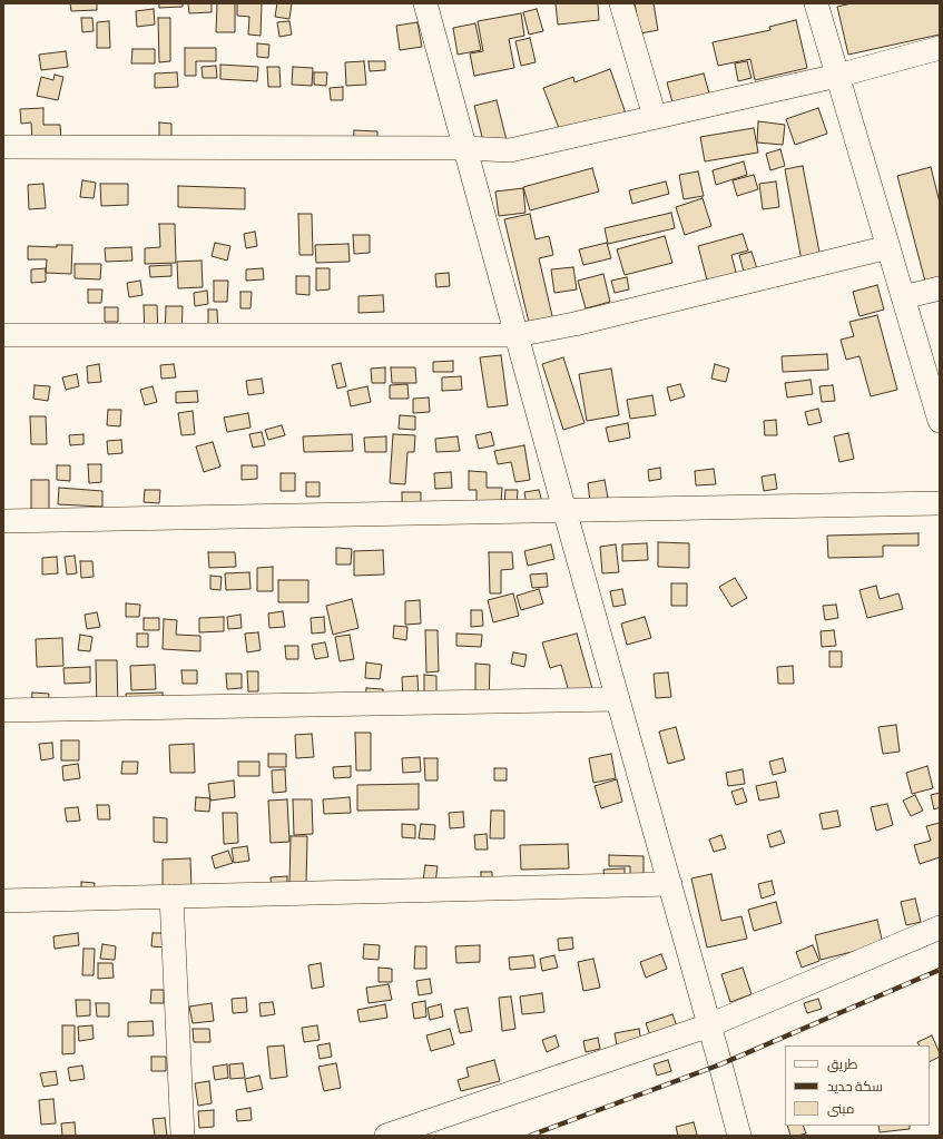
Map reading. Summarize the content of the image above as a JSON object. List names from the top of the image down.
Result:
{
  "legend": ["طريق", "سكة حديد", "مبنى"]
}
